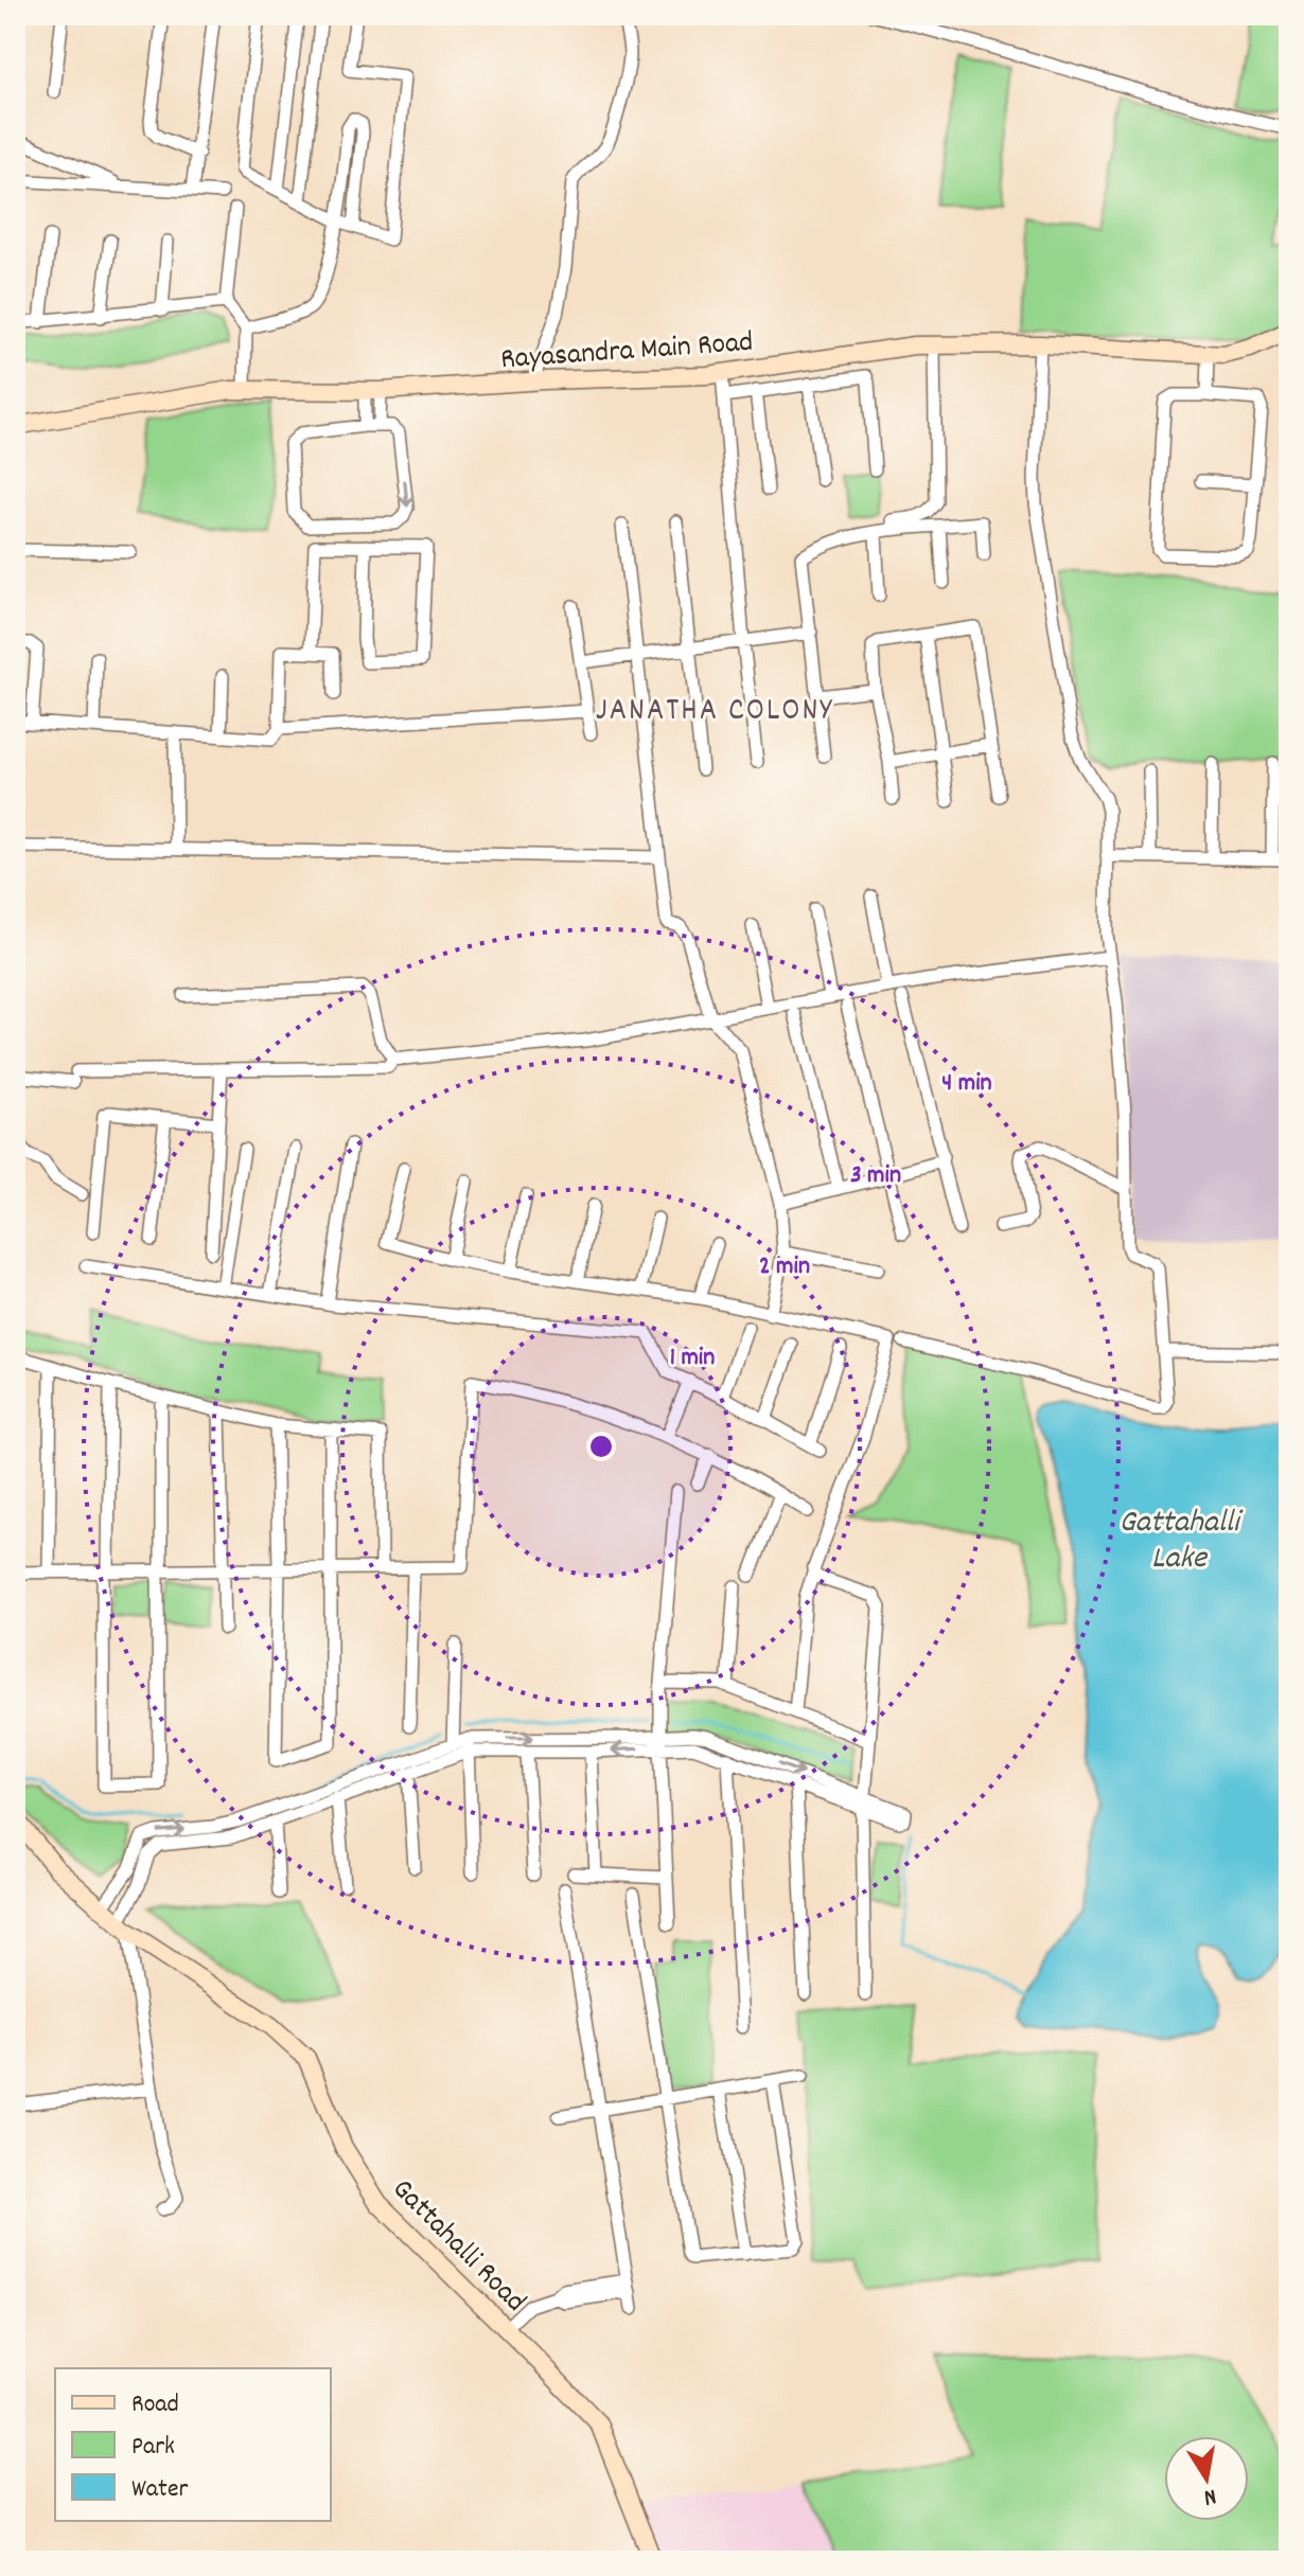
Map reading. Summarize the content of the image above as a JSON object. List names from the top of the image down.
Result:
{
  "streets": {
    "street": ["Rayasandra Main Road", "Gattahalli Road"]
  },
  "districts": ["JANATHA COLONY"],
  "water": ["Gattahalli Lake"],
  "legend": ["Road", "Park", "Water"],
  "north": "bottom",
  "rings": [
    "4 min",
    "3 min",
    "2 min",
    "1 min"
  ]
}
